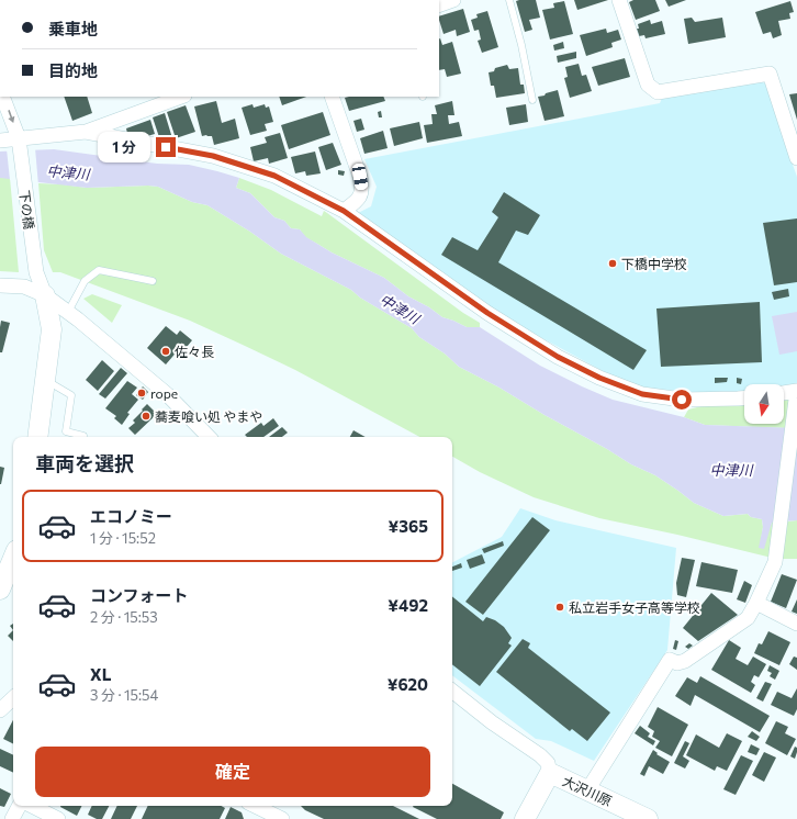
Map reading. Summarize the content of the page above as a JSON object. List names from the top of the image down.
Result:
{
  "streets": {
    "street": ["下の橋", "大沢川原"]
  },
  "water": ["中津川"],
  "places": [
    "下橋中学校",
    "佐々長",
    "rope",
    "蕎麦喰い処 やまや",
    "私立岩手女子高等学校"
  ],
  "north": "bottom",
  "page": {
    "banner": ["乗車地", "目的地"],
    "bubble": "1 分",
    "heading": "車両を選択",
    "list": [
      {
        "name": "エコノミー",
        "note": "1 分 · 15:52",
        "value": "¥365"
      },
      {
        "name": "コンフォート",
        "note": "2 分 · 15:53",
        "value": "¥492"
      },
      {
        "name": "XL",
        "note": "3 分 · 15:54",
        "value": "¥620"
      }
    ],
    "buttons": "確定"
  }
}
